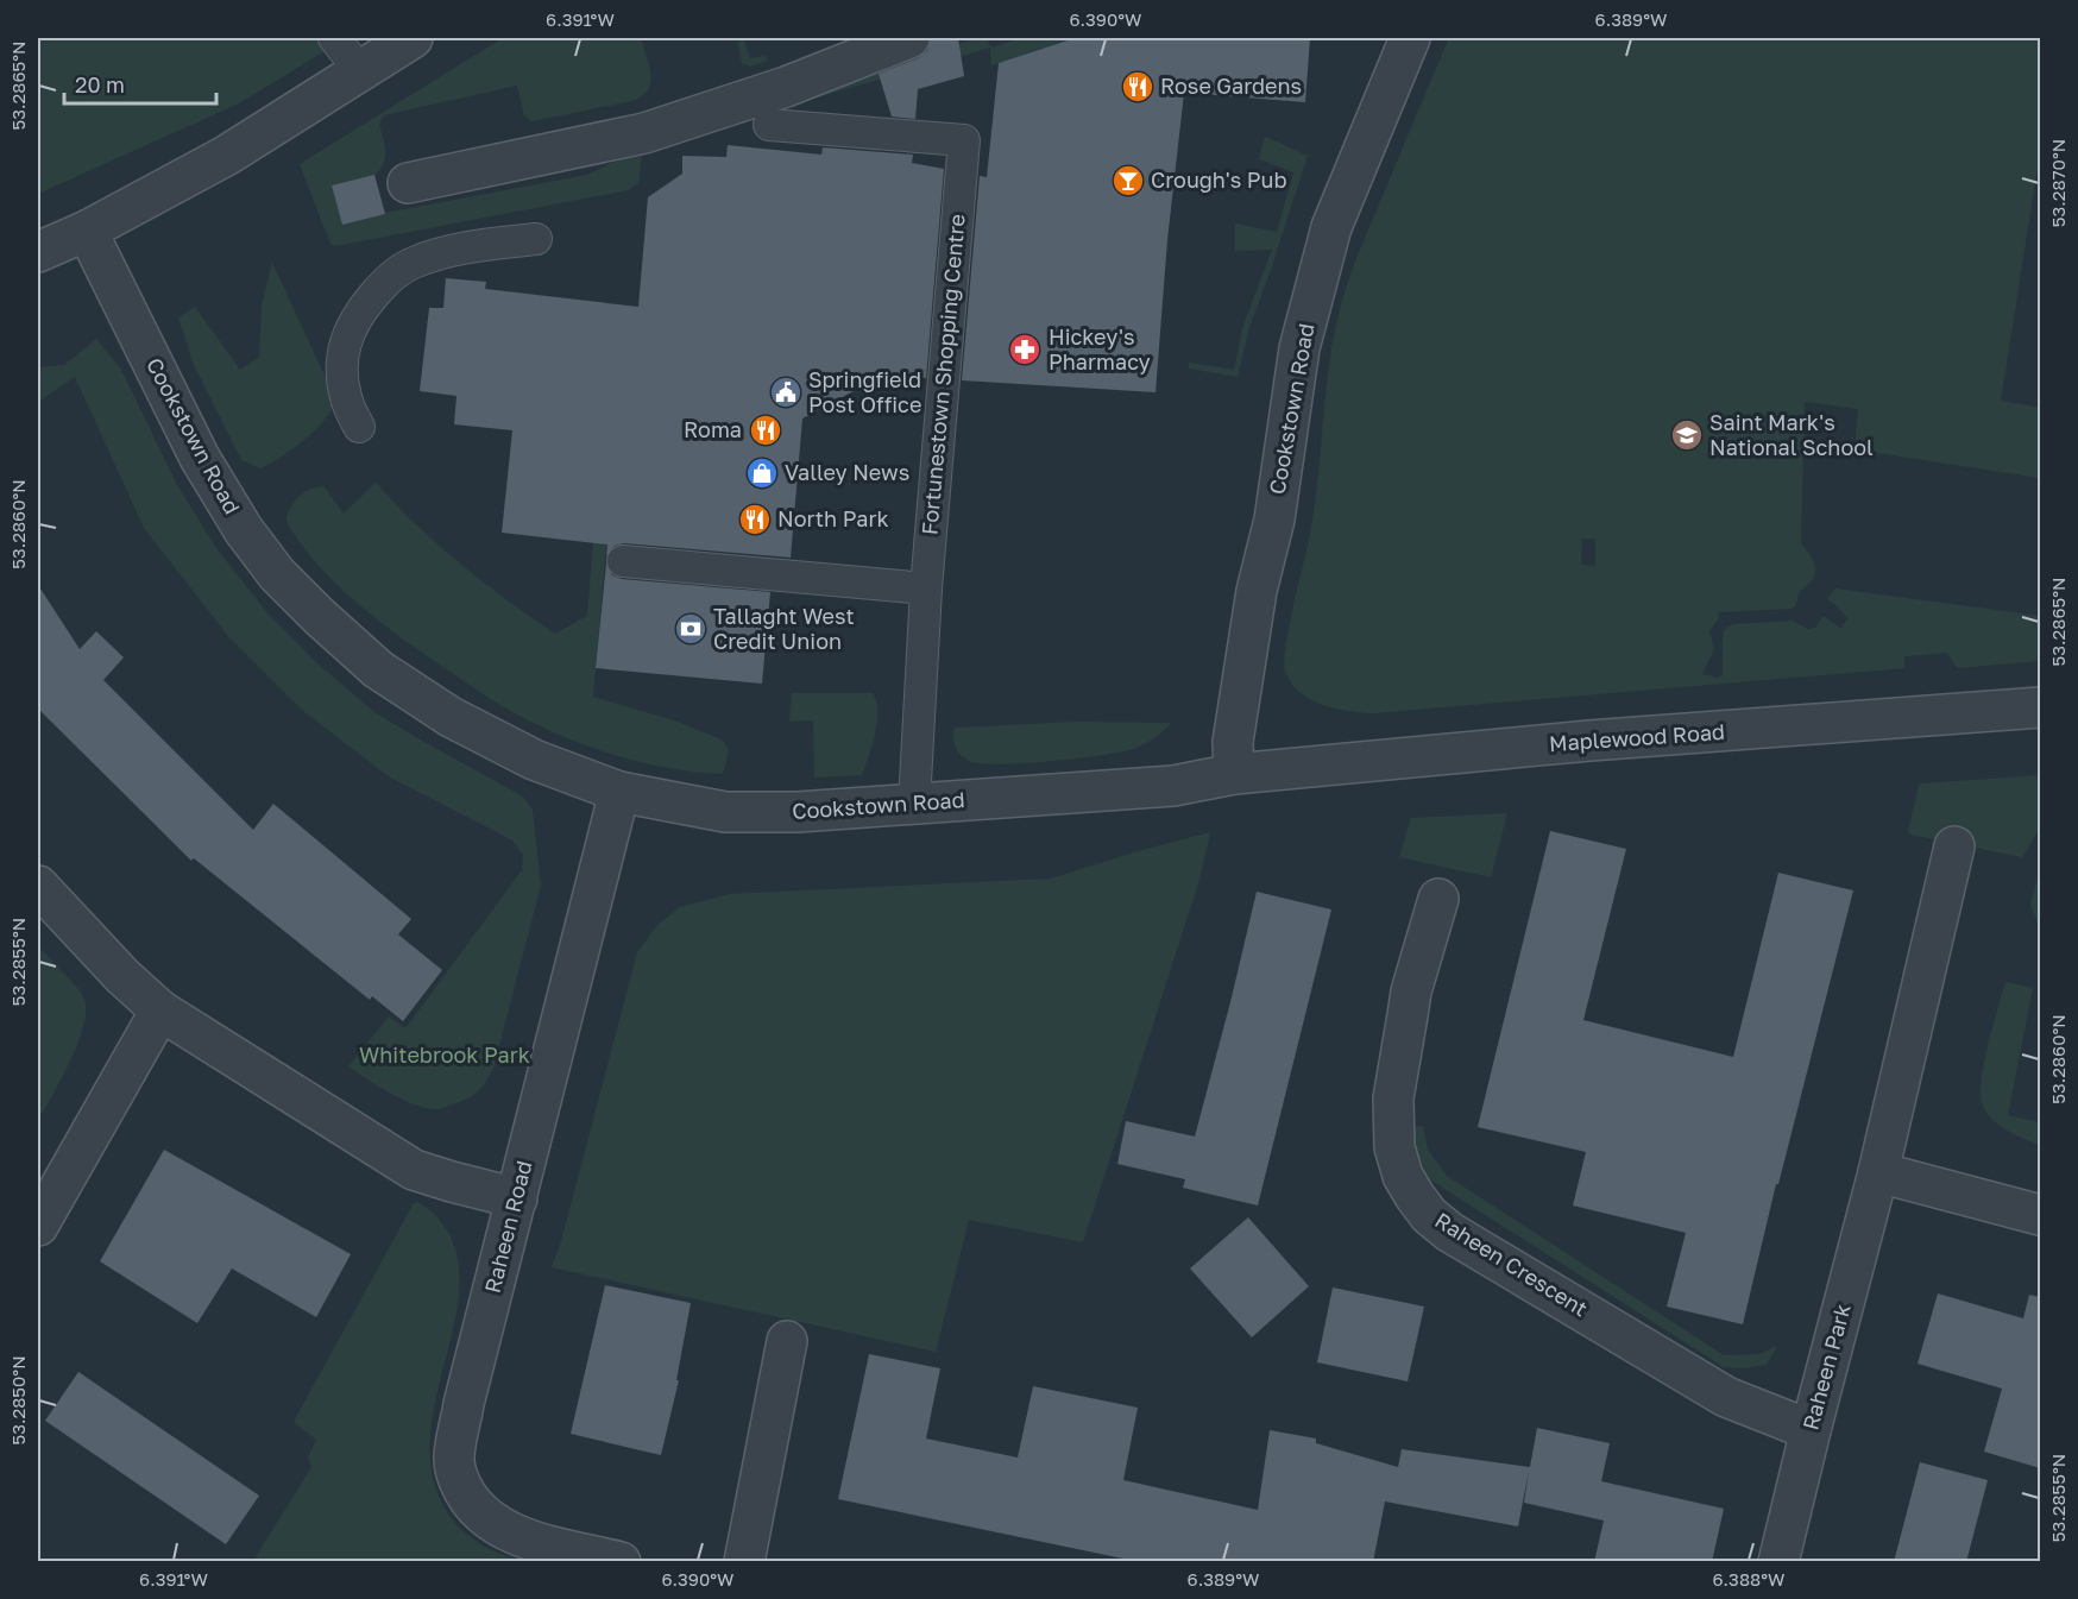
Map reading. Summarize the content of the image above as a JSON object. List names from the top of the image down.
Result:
{
  "streets": {
    "street": [
      "Cookstown Road",
      "Maplewood Road",
      "Raheen Road",
      "Raheen Crescent",
      "Raheen Park"
    ],
    "lane": ["Fortunestown Shopping Centre"]
  },
  "crossings": [
    ["Fortunestown Shopping Centre", "Cookstown Road"],
    ["Cookstown Road", "Maplewood Road"],
    ["Cookstown Road", "Raheen Road"],
    ["Raheen Crescent", "Raheen Park"]
  ],
  "parks": ["Whitebrook Park"],
  "places": {
    "restaurant": ["Rose Gardens", "Roma", "North Park"],
    "bar": ["Crough's Pub"],
    "pharmacy": ["Hickey's Pharmacy"],
    "public building": ["Springfield Post Office"],
    "school or university": ["Saint Mark's National School"],
    "shop": ["Valley News"],
    "bank": ["Tallaght West Credit Union"]
  },
  "scale_bar": "20 m",
  "coordinates": [
    "6.391°W",
    "6.390°W",
    "6.389°W",
    "53.2865°N",
    "53.2870°N",
    "53.2860°N",
    "53.2855°N",
    "53.2850°N",
    "6.388°W"
  ]
}
